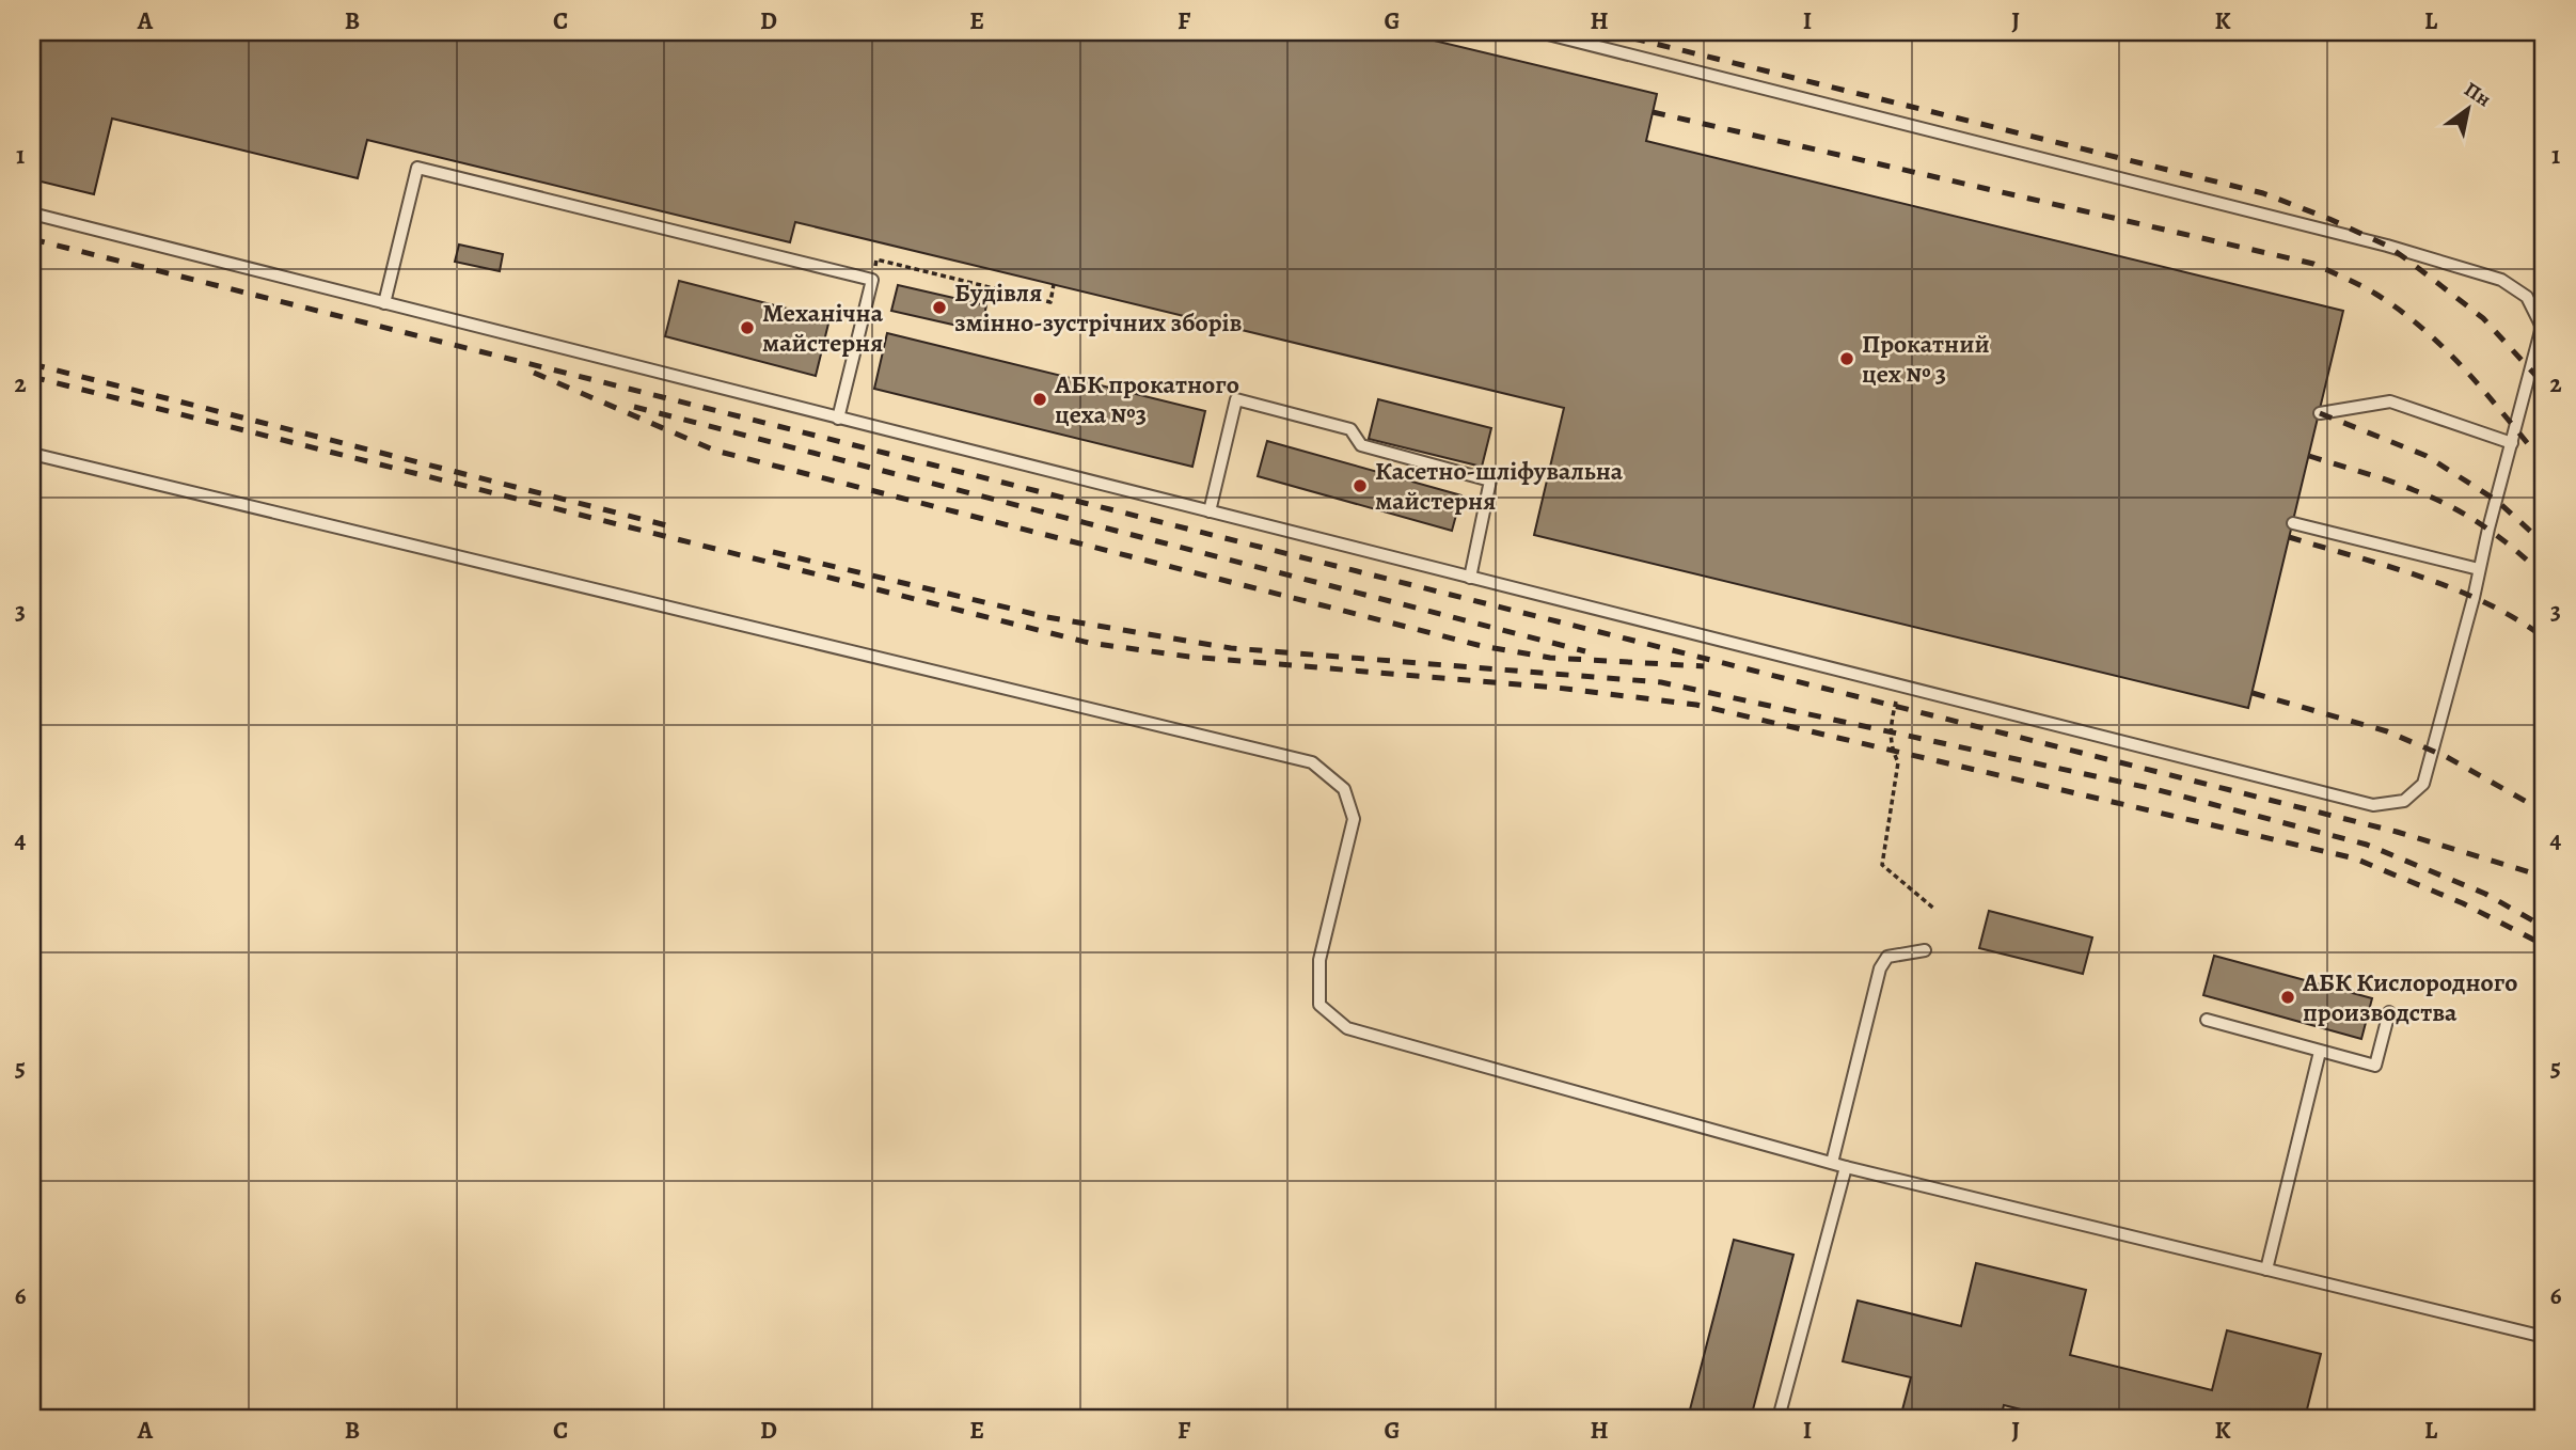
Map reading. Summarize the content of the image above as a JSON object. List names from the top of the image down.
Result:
{
  "places": [
    "Будівля змінно-зустрічних зборів",
    "Механічна майстерня",
    "Прокатний цех № 3",
    "АБК прокатного цеха №3",
    "Касетно-шліфувальна майстерня",
    "АБК Кислородного производства"
  ],
  "north": "top right",
  "grid": {
    "columns": [
      "A",
      "B",
      "C",
      "D",
      "E",
      "F",
      "G",
      "H",
      "I",
      "J",
      "K",
      "L"
    ],
    "rows": [
      "1",
      "2",
      "3",
      "4",
      "5",
      "6"
    ]
  }
}
